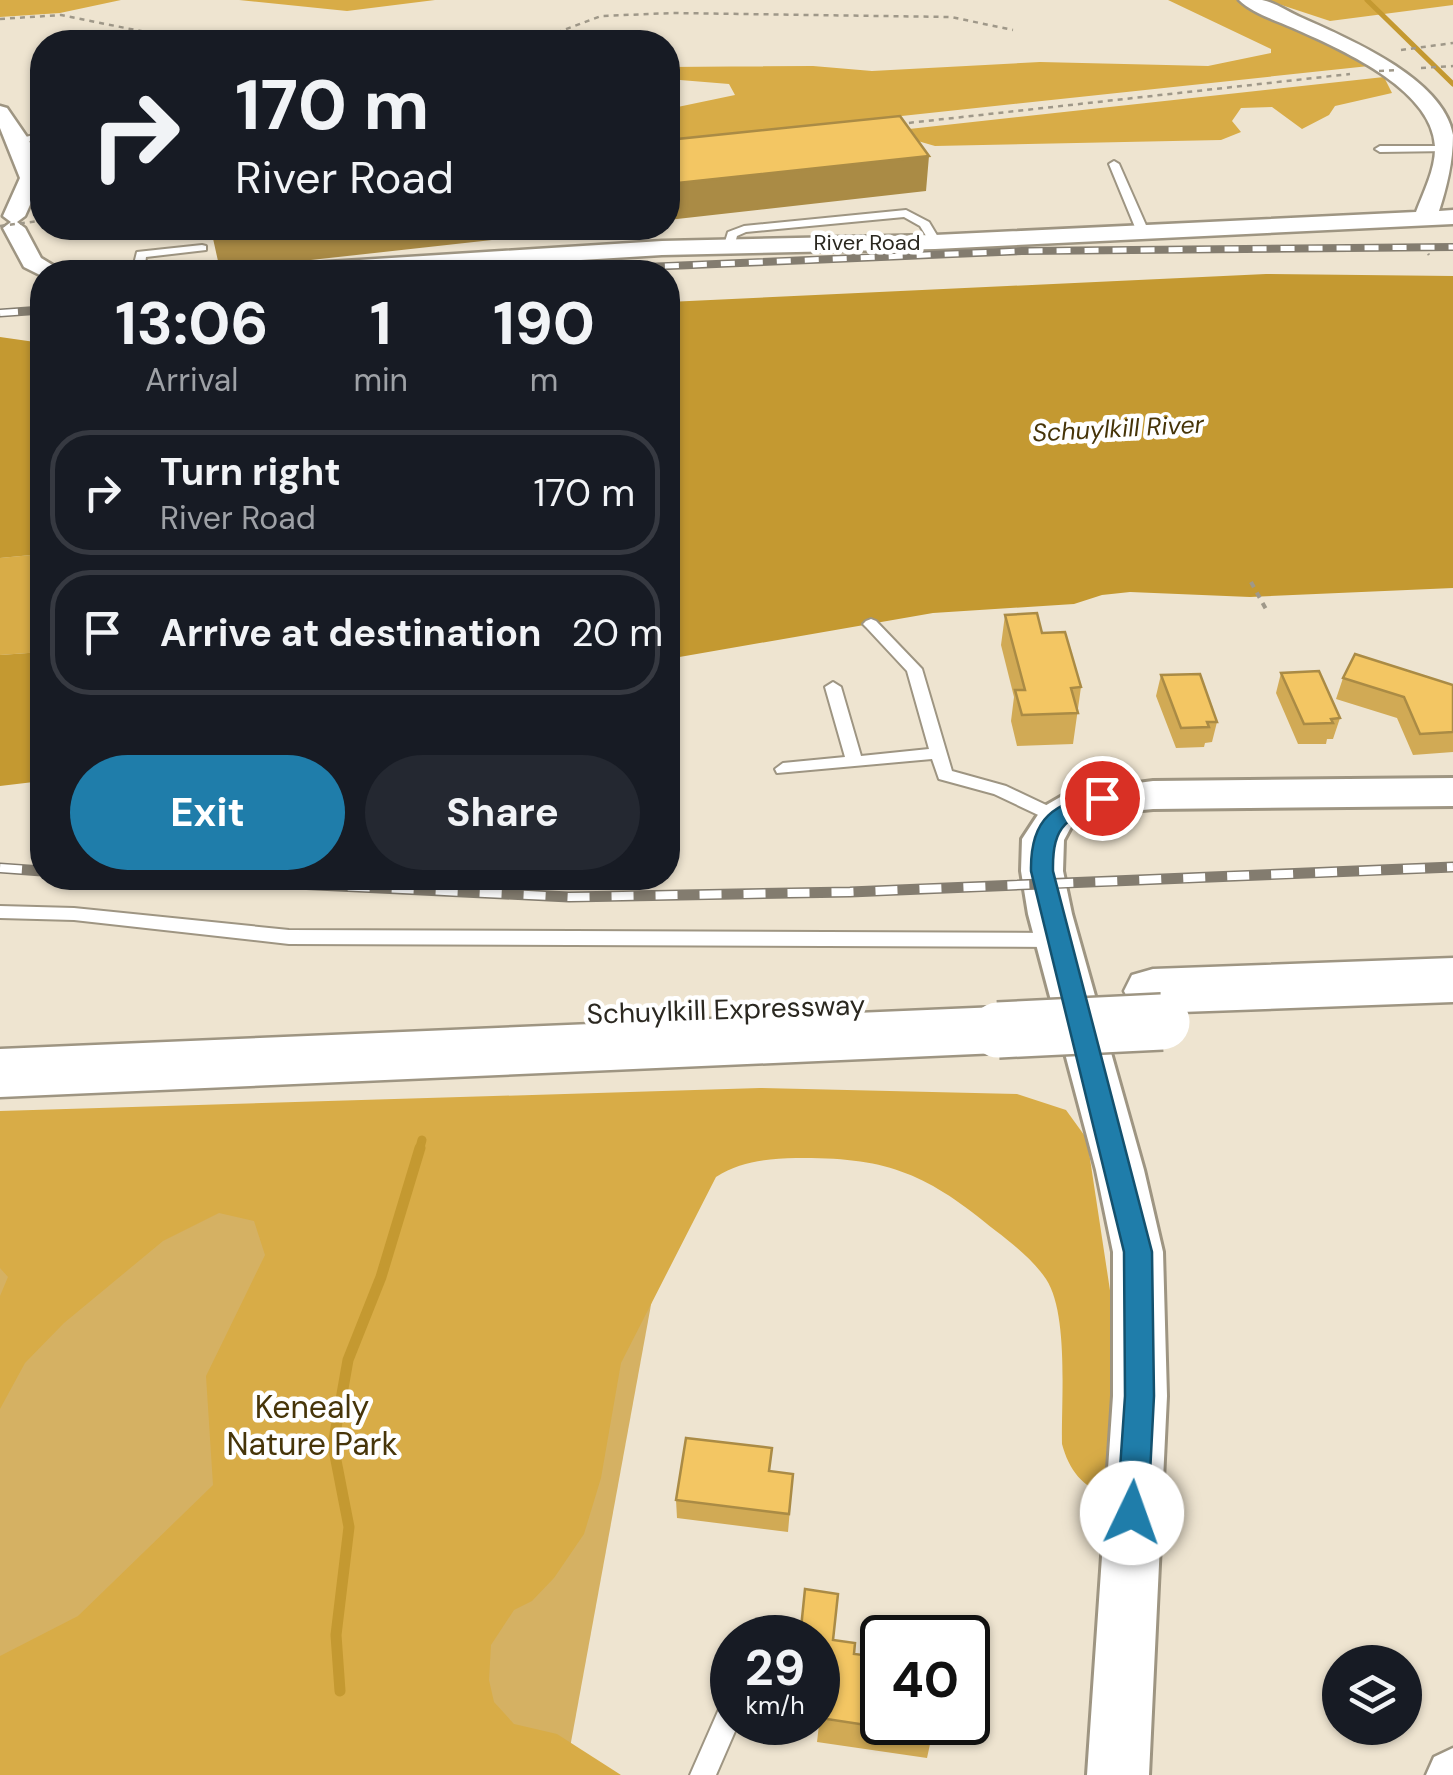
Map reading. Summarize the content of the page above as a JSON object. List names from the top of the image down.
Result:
{
  "streets": {
    "highway": ["Schuylkill Expressway"],
    "street": ["River Road"]
  },
  "water": ["Schuylkill River"],
  "parks": ["Kenealy Nature Park"],
  "page": {
    "turn": ["170 m", "River Road"],
    "eta": [
      "13:06",
      "Arrival",
      "1",
      "min",
      "190",
      "m"
    ],
    "list": [
      {
        "name": "Turn right",
        "note": "River Road",
        "value": "170 m"
      },
      {
        "name": "Arrive at destination",
        "value": "20 m"
      }
    ],
    "buttons": ["Exit", "Share"],
    "speed": "29 km/h",
    "limit": "40"
  }
}
